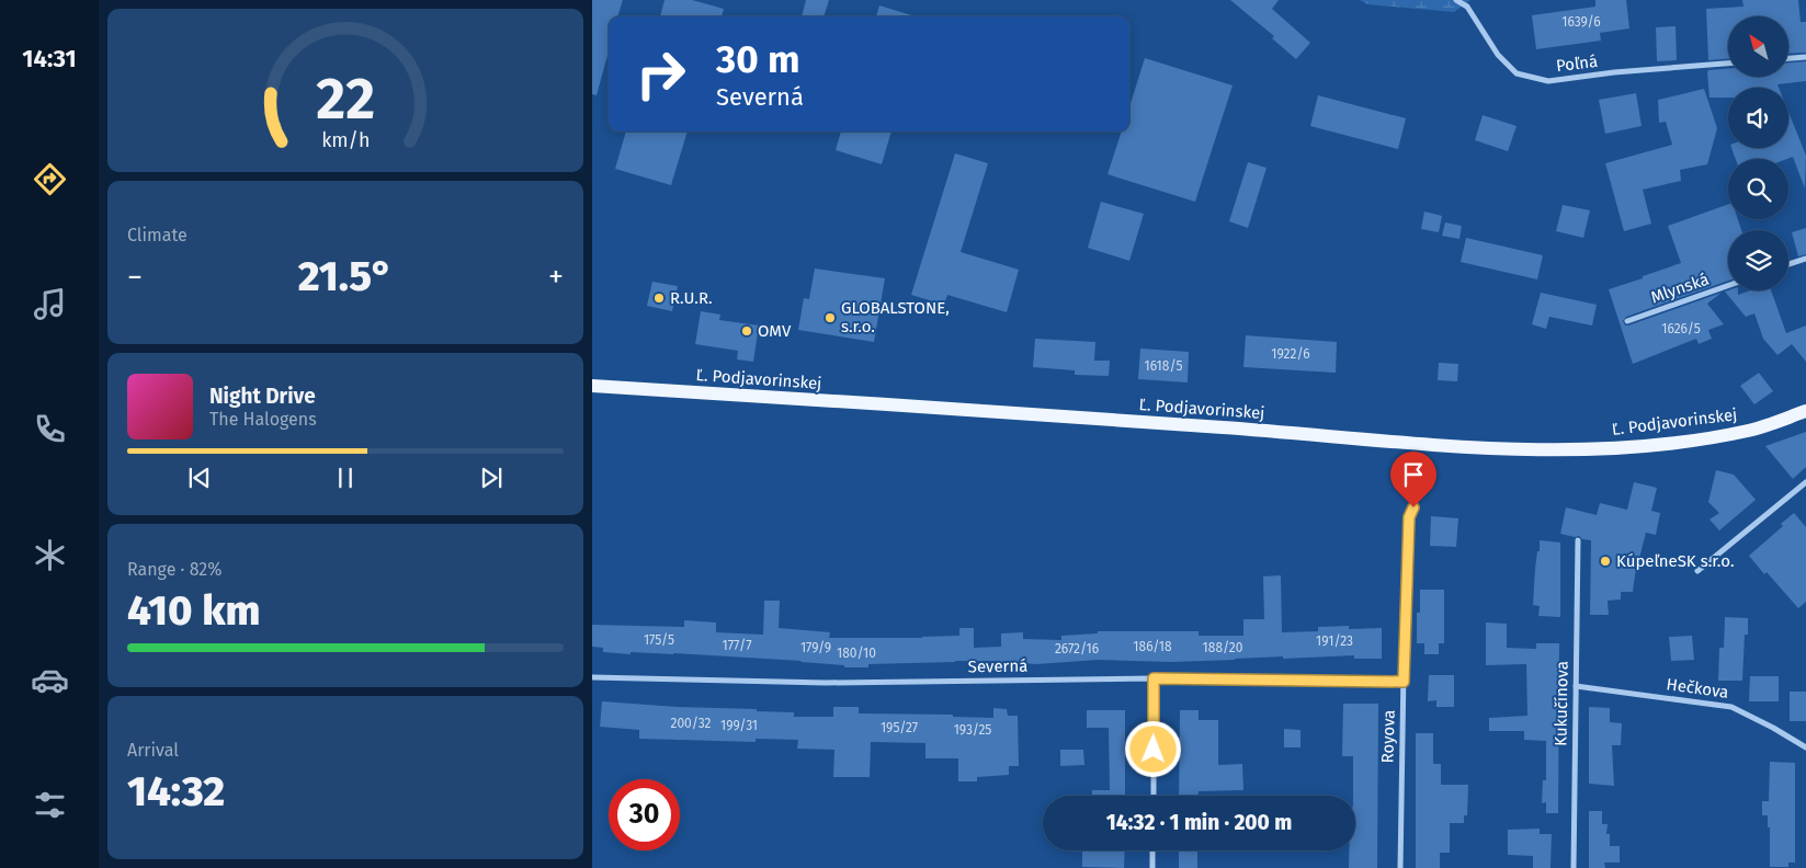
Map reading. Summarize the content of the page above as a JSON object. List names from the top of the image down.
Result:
{
  "streets": {
    "main road": ["Ľ. Podjavorinskej"],
    "street": [
      "Poľná",
      "Mlynská",
      "Severná",
      "Hečkova",
      "Kukučínova",
      "Royova"
    ]
  },
  "crossings": [
    ["Severná", "Royova"],
    ["Hečkova", "Kukučínova"]
  ],
  "places": [
    "R.U.R.",
    "GLOBALSTONE, s.r.o.",
    "OMV",
    "KúpeľneSK s.r.o."
  ],
  "house_numbers": [
    "1639/6",
    "1626/5",
    "1922/6",
    "1618/5",
    "175/5",
    "191/23",
    "177/7",
    "186/18",
    "179/9",
    "188/20",
    "2672/16",
    "180/10",
    "200/32",
    "199/31",
    "195/27",
    "193/25"
  ],
  "north": "top left",
  "page": {
    "tabs": "14:31",
    "turn": ["30 m", "Severná"],
    "tile": [
      "Climate",
      ["Range · 82%", "410 km"],
      ["Arrival", "14:32"]
    ],
    "heat": ["−", "21.5°", "+"],
    "song": ["Night Drive", "The Halogens"],
    "limit": "30",
    "trip": "14:32 · 1 min · 200 m",
    "gauge": ["22", "km/h"]
  }
}
